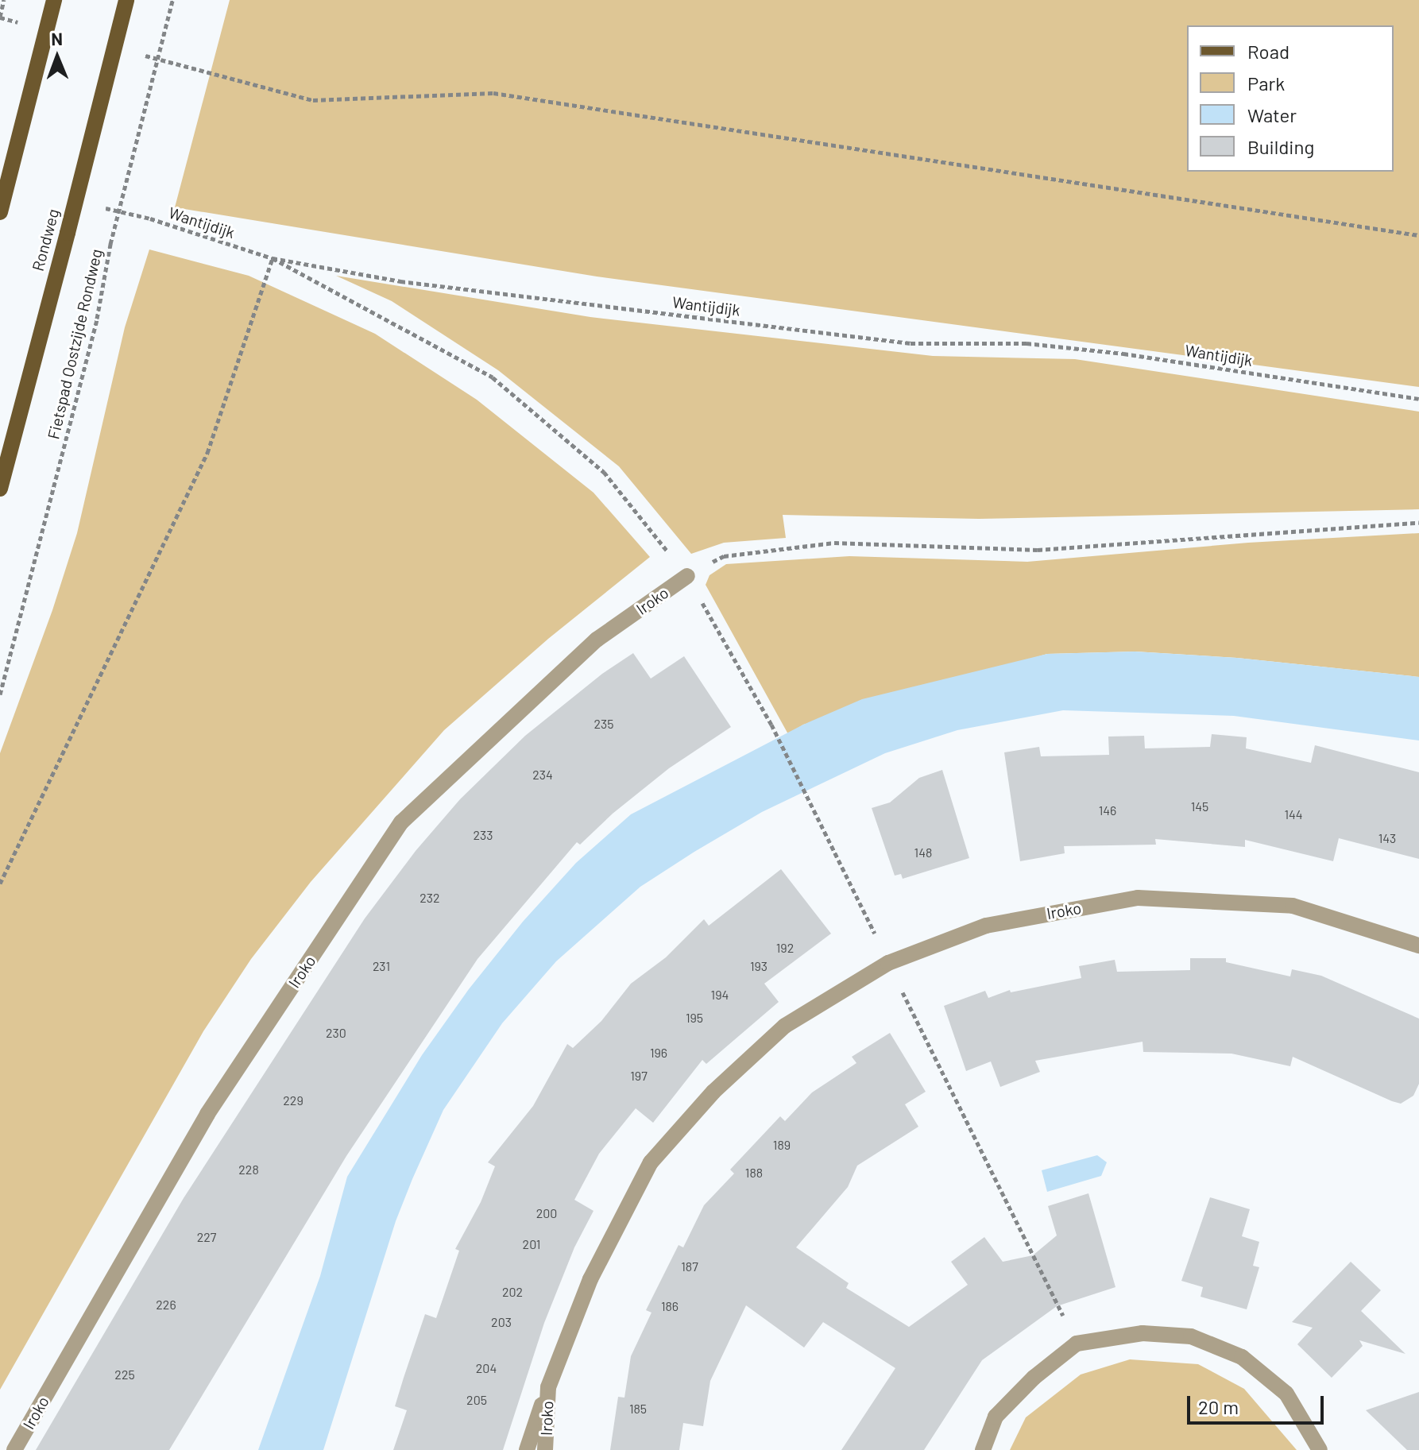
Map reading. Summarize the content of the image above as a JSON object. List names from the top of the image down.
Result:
{
  "streets": {
    "main road": ["Rondweg"],
    "street": ["Iroko"],
    "path": ["Wantijdijk", "Fietspad Oostzijde Rondweg"]
  },
  "house_numbers": [
    "235",
    "234",
    "145",
    "146",
    "144",
    "233",
    "143",
    "148",
    "232",
    "192",
    "231",
    "193",
    "194",
    "195",
    "230",
    "196",
    "197",
    "229",
    "189",
    "228",
    "188",
    "200",
    "227",
    "201",
    "187",
    "202",
    "226",
    "186",
    "203",
    "204",
    "225",
    "205",
    "185"
  ],
  "legend": [
    "Road",
    "Park",
    "Water",
    "Building"
  ],
  "scale_bar": "20 m",
  "north": "top"
}
